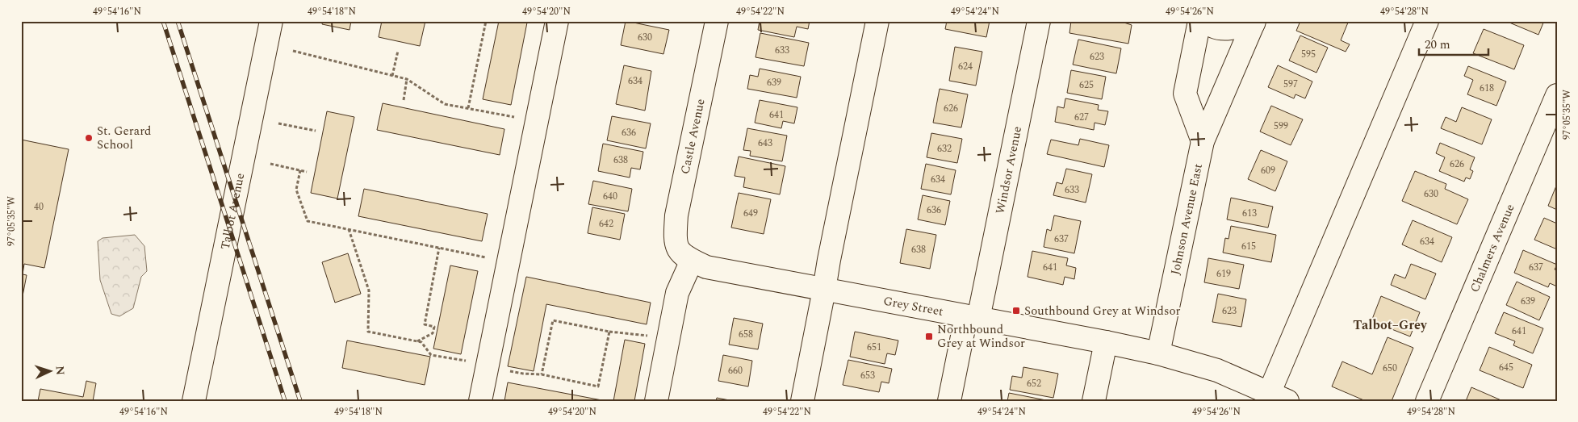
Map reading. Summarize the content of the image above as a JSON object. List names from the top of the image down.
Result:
{
  "streets": {
    "street": [
      "Castle Avenue",
      "Windsor Avenue",
      "Talbot Avenue",
      "Johnson Avenue East",
      "Chalmers Avenue",
      "Grey Street"
    ]
  },
  "crossings": [
    ["Castle Avenue", "Grey Street"],
    ["Windsor Avenue", "Grey Street"],
    ["Johnson Avenue East", "Grey Street"]
  ],
  "districts": ["Talbot–Grey"],
  "places": {
    "other": ["St. Gerard School"],
    "transit": ["Southbound Grey at Windsor", "Northbound Grey at Windsor"]
  },
  "house_numbers": [
    "630",
    "633",
    "595",
    "623",
    "624",
    "634",
    "639",
    "597",
    "625",
    "618",
    "626",
    "641",
    "627",
    "599",
    "636",
    "643",
    "632",
    "638",
    "626",
    "609",
    "634",
    "633",
    "630",
    "640",
    "40",
    "636",
    "649",
    "613",
    "642",
    "637",
    "634",
    "615",
    "638",
    "641",
    "637",
    "619",
    "639",
    "623",
    "641",
    "658",
    "651",
    "645",
    "650",
    "660",
    "653",
    "652"
  ],
  "scale_bar": "20 m",
  "north": "right",
  "coordinates": [
    "49°54'16\"N",
    "49°54'18\"N",
    "49°54'20\"N",
    "49°54'22\"N",
    "49°54'24\"N",
    "49°54'26\"N",
    "49°54'28\"N",
    "97°05'35\"W"
  ]
}
